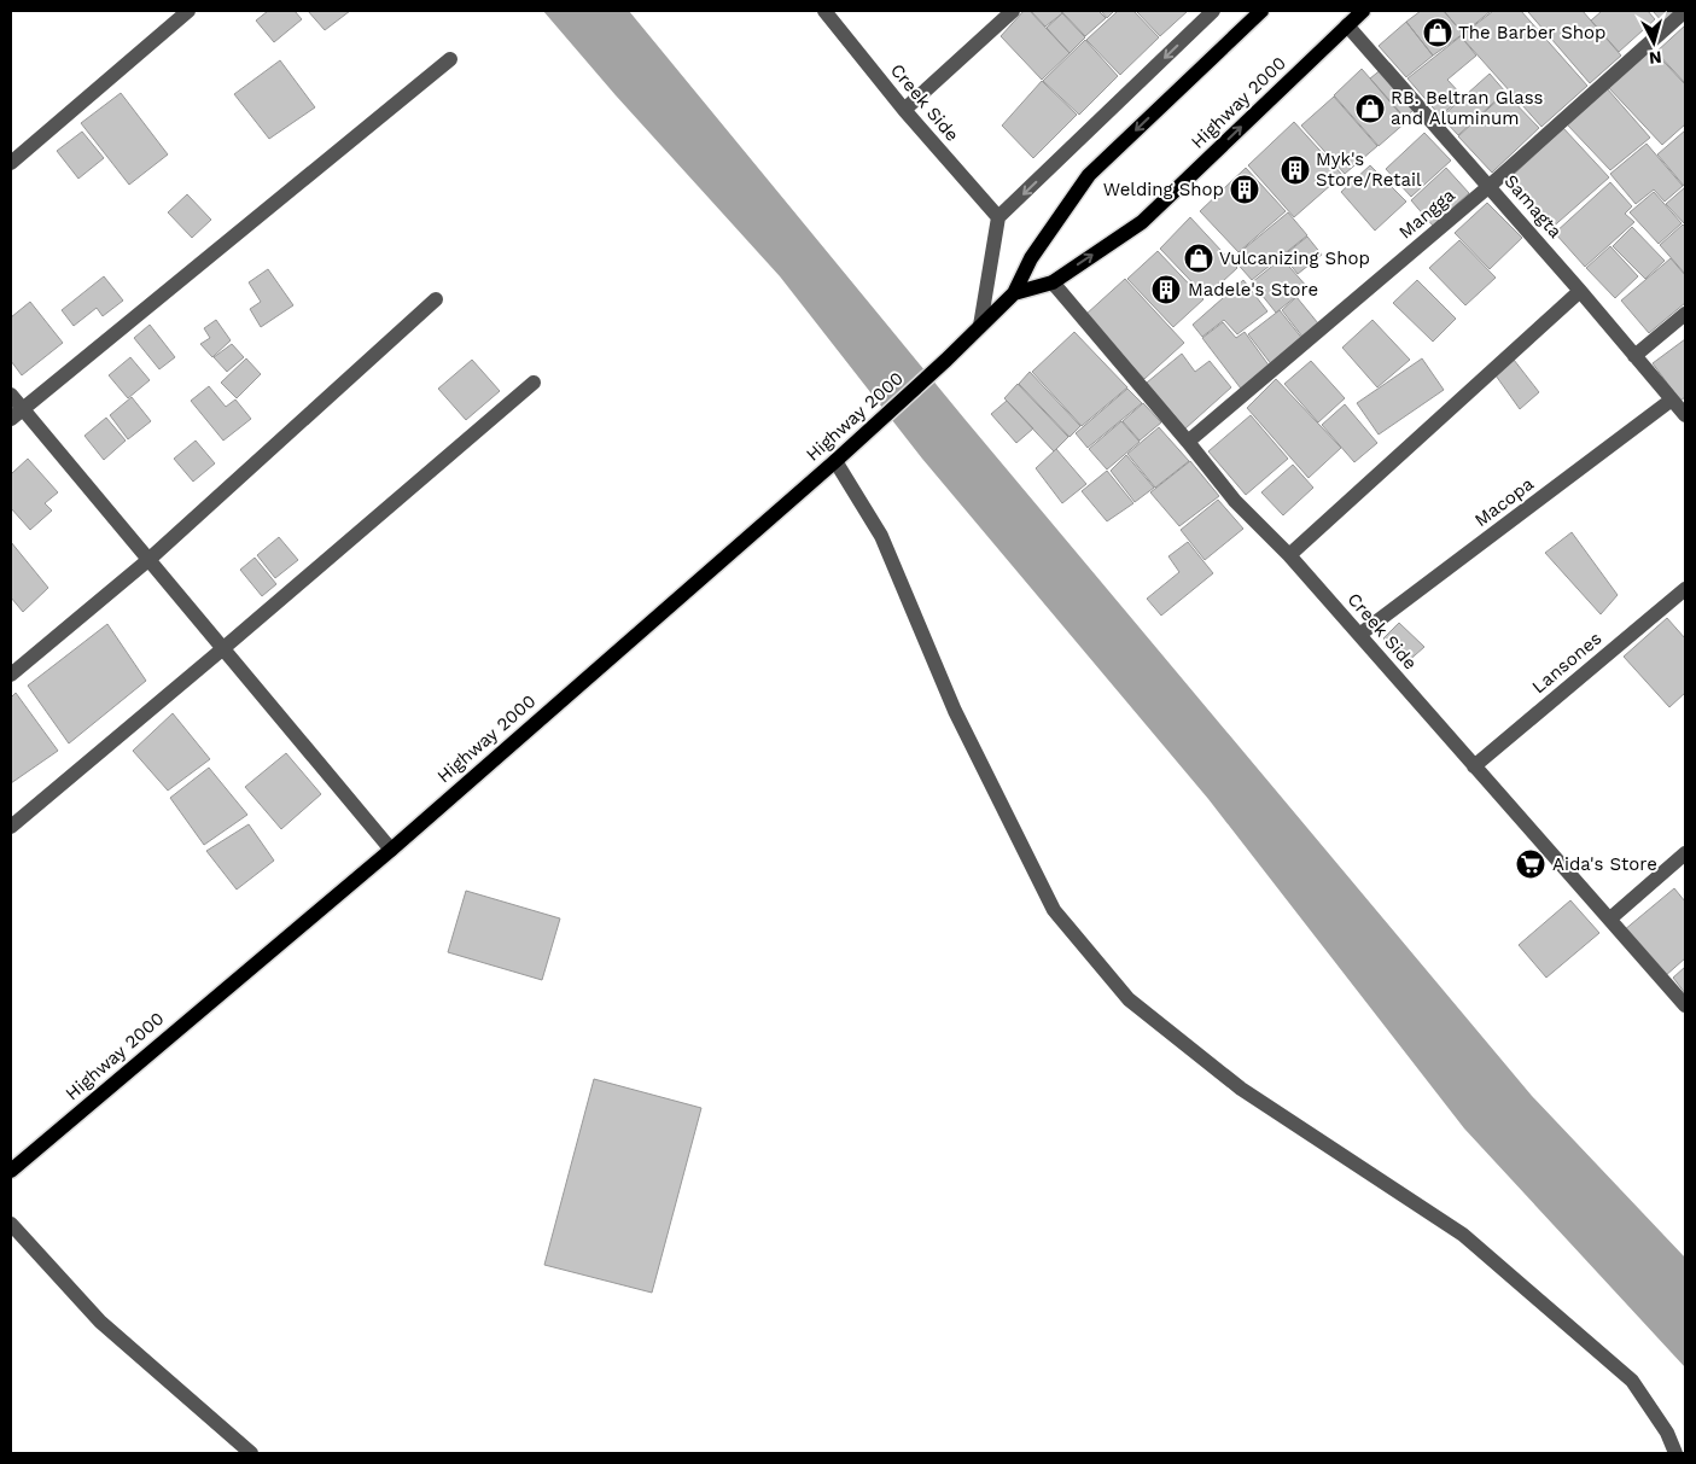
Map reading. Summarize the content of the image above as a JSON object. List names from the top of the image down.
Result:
{
  "streets": {
    "main road": ["Highway 2000"],
    "street": [
      "Creek Side",
      "Samagta",
      "Mangga",
      "Macopa",
      "Lansones"
    ]
  },
  "crossings": [
    ["Creek Side", "Highway 2000"],
    ["Creek Side", "Mangga"],
    ["Creek Side", "Macopa"],
    ["Creek Side", "Lansones"],
    ["Highway 2000", "Samagta"],
    ["Samagta", "Mangga"],
    ["Samagta", "Macopa"]
  ],
  "places": {
    "shop": ["The Barber Shop", "RB. Beltran Glass and Aluminum", "Vulcanizing Shop"],
    "building": ["Myk's Store/Retail", "Welding Shop", "Madele's Store"],
    "supermarket": ["Aida's Store"]
  },
  "north": "bottom"
}
